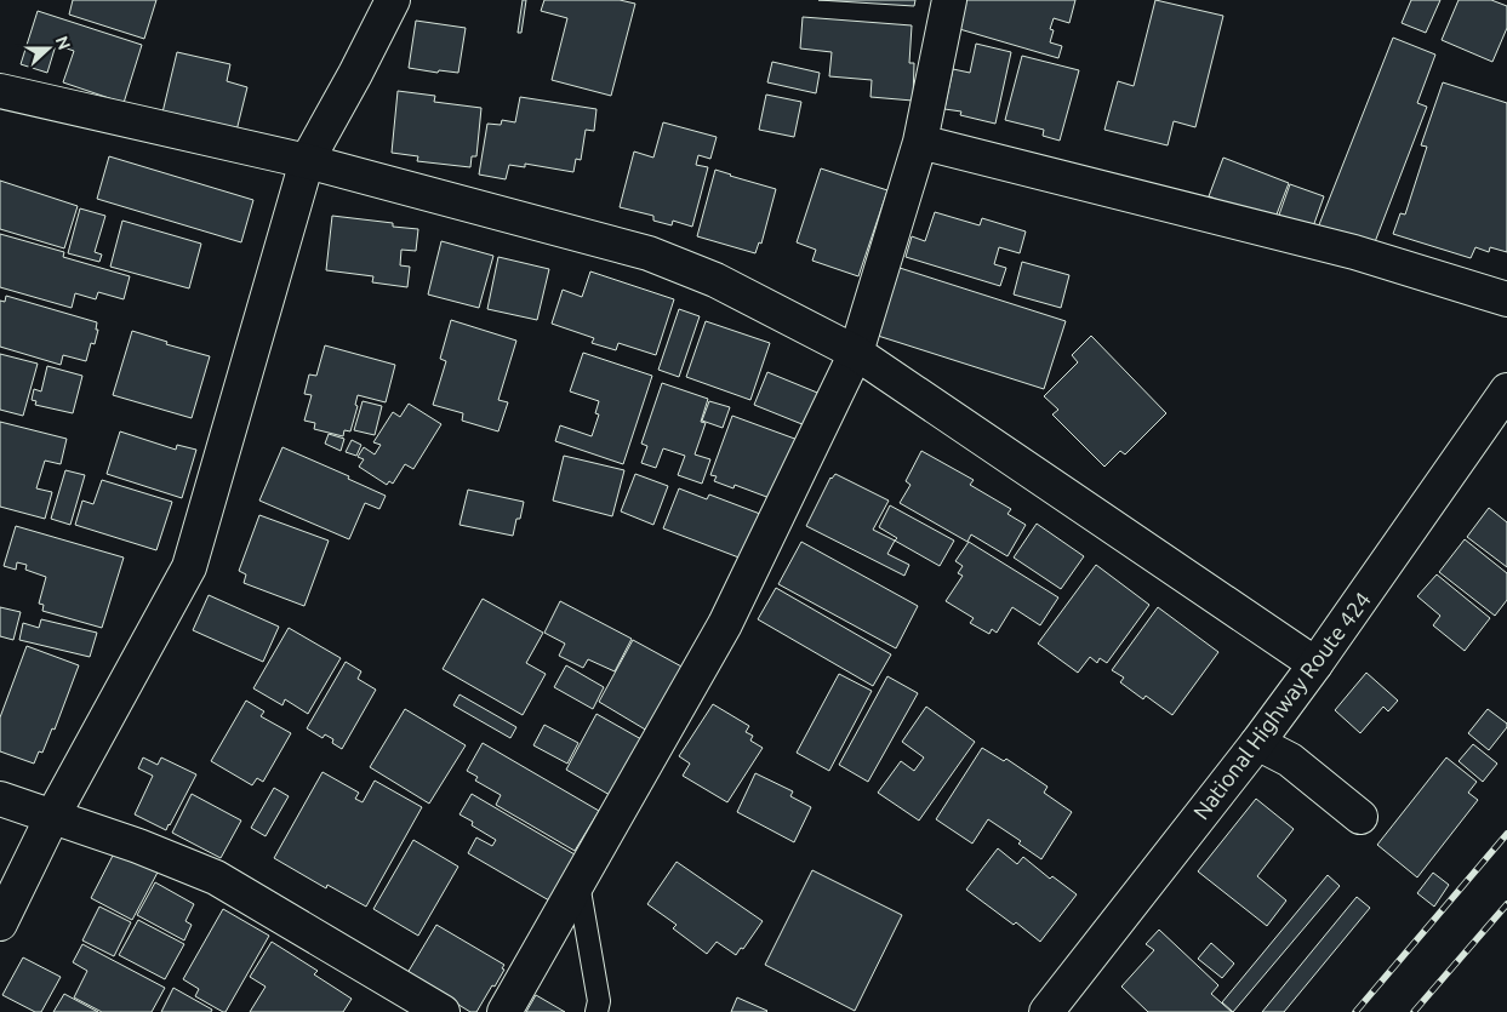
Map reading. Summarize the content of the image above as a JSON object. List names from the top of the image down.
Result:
{
  "streets": {
    "main road": ["National Highway Route 424"]
  },
  "north": "right"
}
